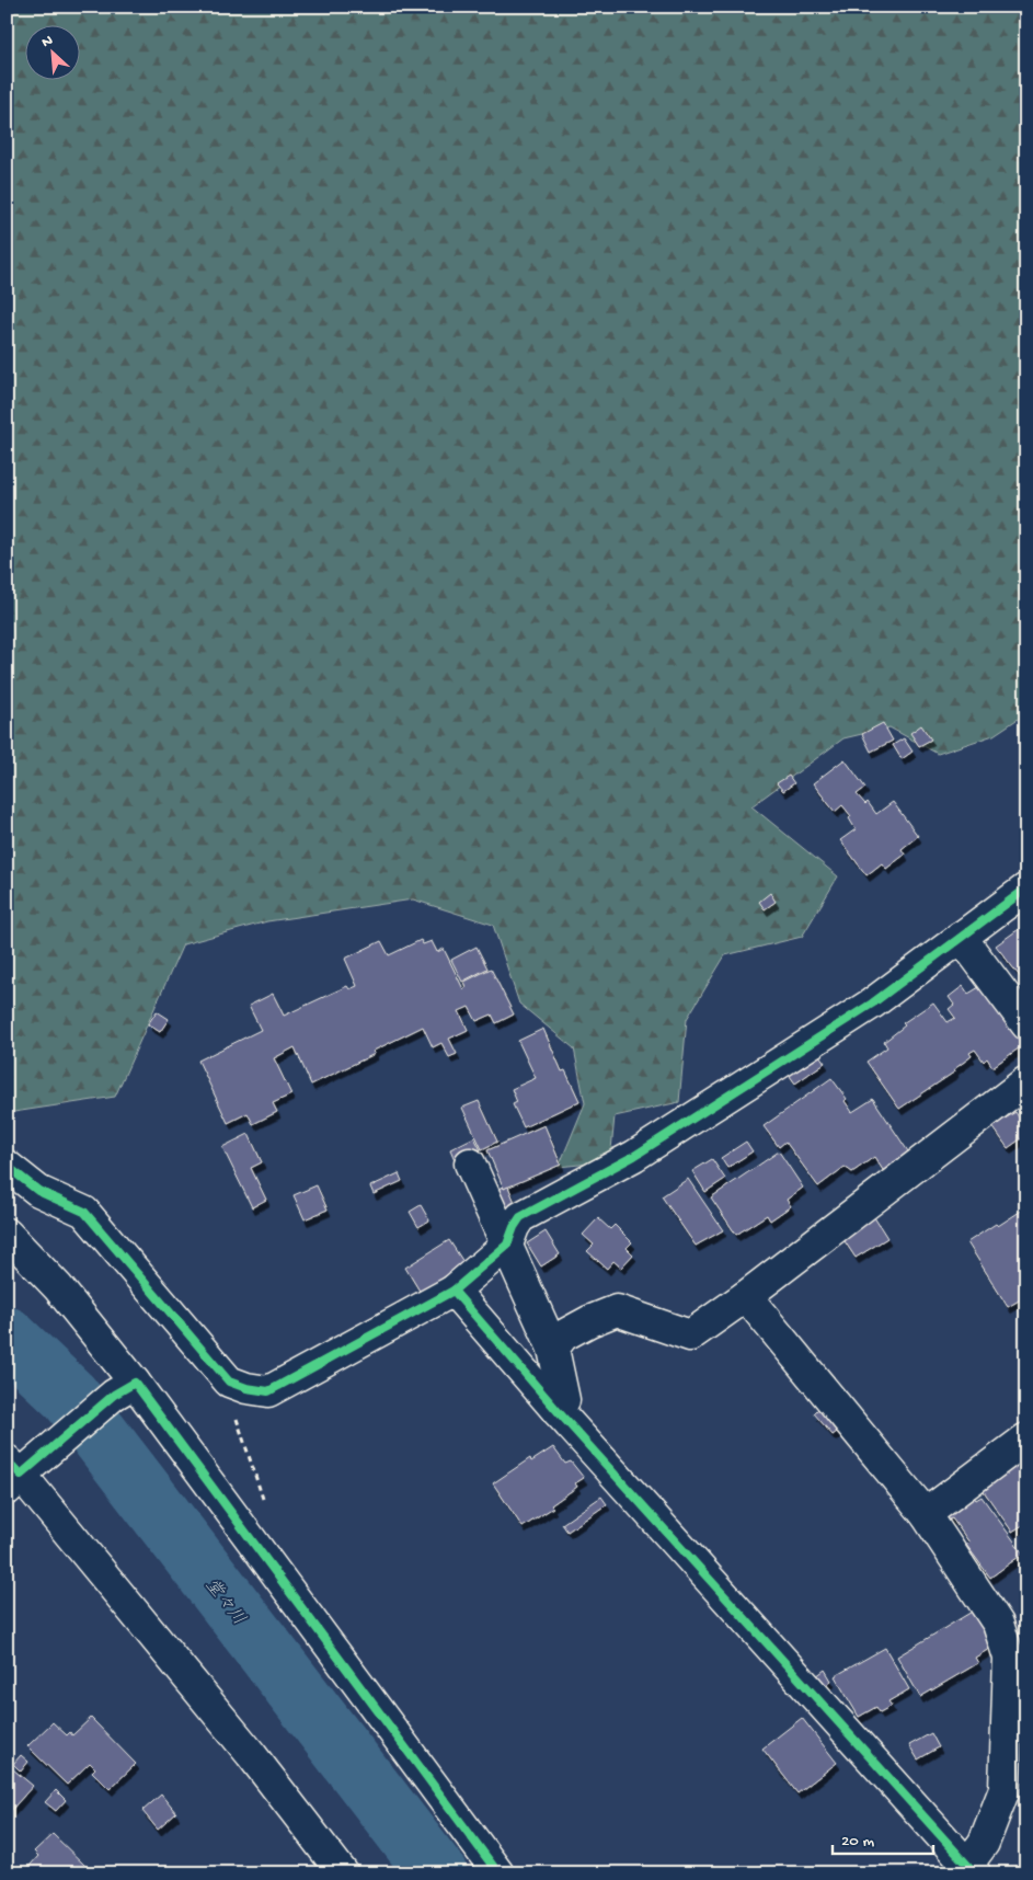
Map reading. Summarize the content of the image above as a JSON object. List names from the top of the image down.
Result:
{
  "water": ["堂々川"],
  "scale_bar": "20 m",
  "north": "top left"
}
